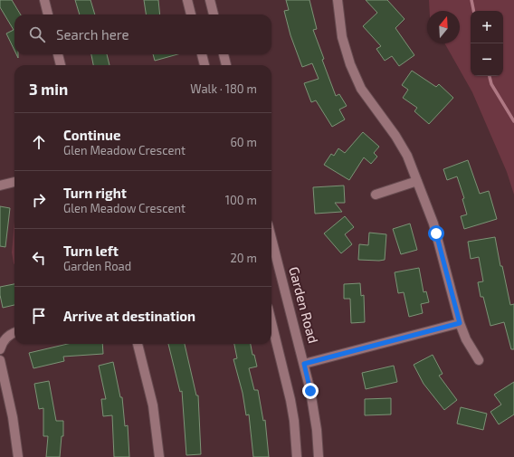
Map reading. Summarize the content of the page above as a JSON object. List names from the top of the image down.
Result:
{
  "streets": {
    "street": ["Garden Road"]
  },
  "north": "top",
  "page": {
    "map_buttons": ["+", "−"],
    "search": "Search here",
    "heading": ["3 min", "Walk · 180 m"],
    "list": [
      ["Continue", "Glen Meadow Crescent", "60 m"],
      ["Turn right", "Glen Meadow Crescent", "100 m"],
      ["Turn left", "Garden Road", "20 m"],
      "Arrive at destination"
    ]
  }
}
